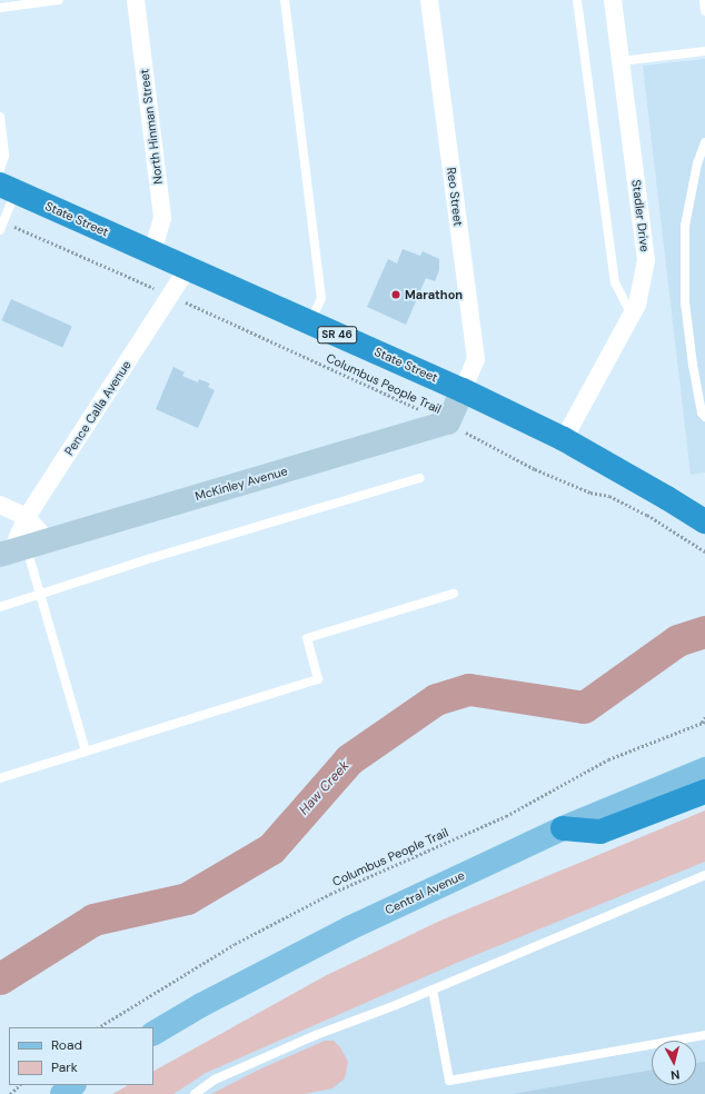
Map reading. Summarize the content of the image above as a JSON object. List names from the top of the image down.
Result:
{
  "streets": {
    "highway": ["State Street", "SR 46"],
    "main road": ["Central Avenue"],
    "street": [
      "North Hinman Street",
      "Reo Street",
      "Stadler Drive",
      "Pence Calla Avenue",
      "McKinley Avenue"
    ],
    "path": ["Columbus People Trail"]
  },
  "crossings": [
    ["North Hinman Street", "State Street"],
    ["Reo Street", "State Street"],
    ["Stadler Drive", "State Street"],
    ["State Street", "Pence Calla Avenue"],
    ["Columbus People Trail", "Pence Calla Avenue"],
    ["Columbus People Trail", "McKinley Avenue"],
    ["Pence Calla Avenue", "McKinley Avenue"]
  ],
  "water": ["Haw Creek"],
  "places": ["Marathon"],
  "legend": ["Road", "Park"],
  "north": "bottom"
}
